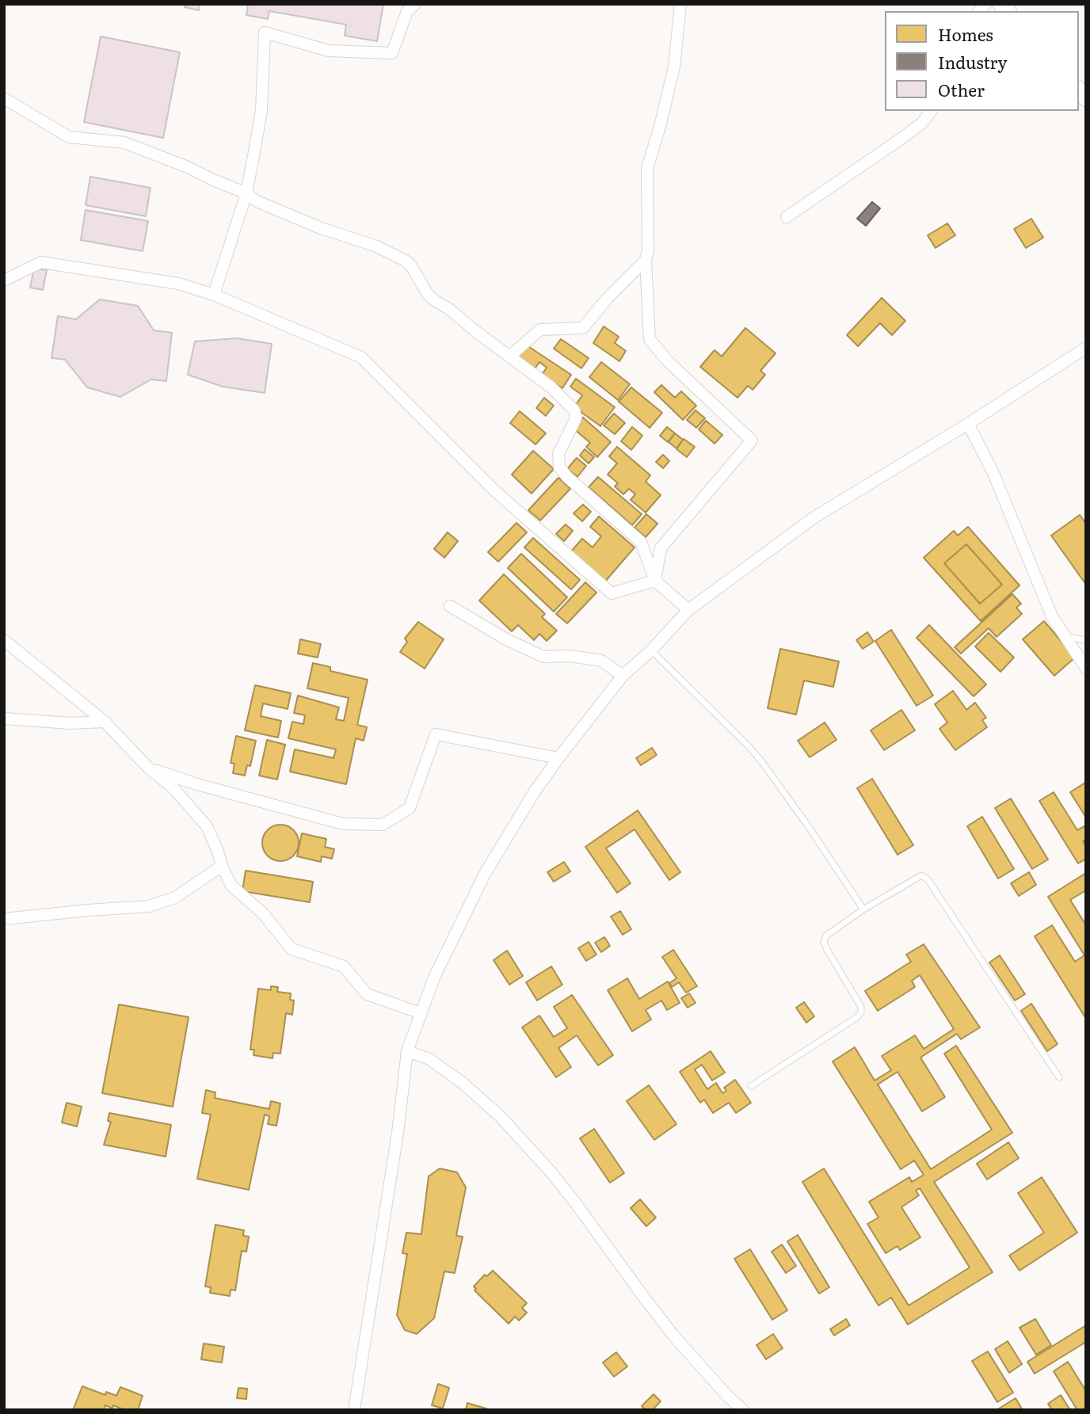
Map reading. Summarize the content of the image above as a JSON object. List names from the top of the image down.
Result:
{
  "legend": ["Homes", "Industry", "Other"]
}
